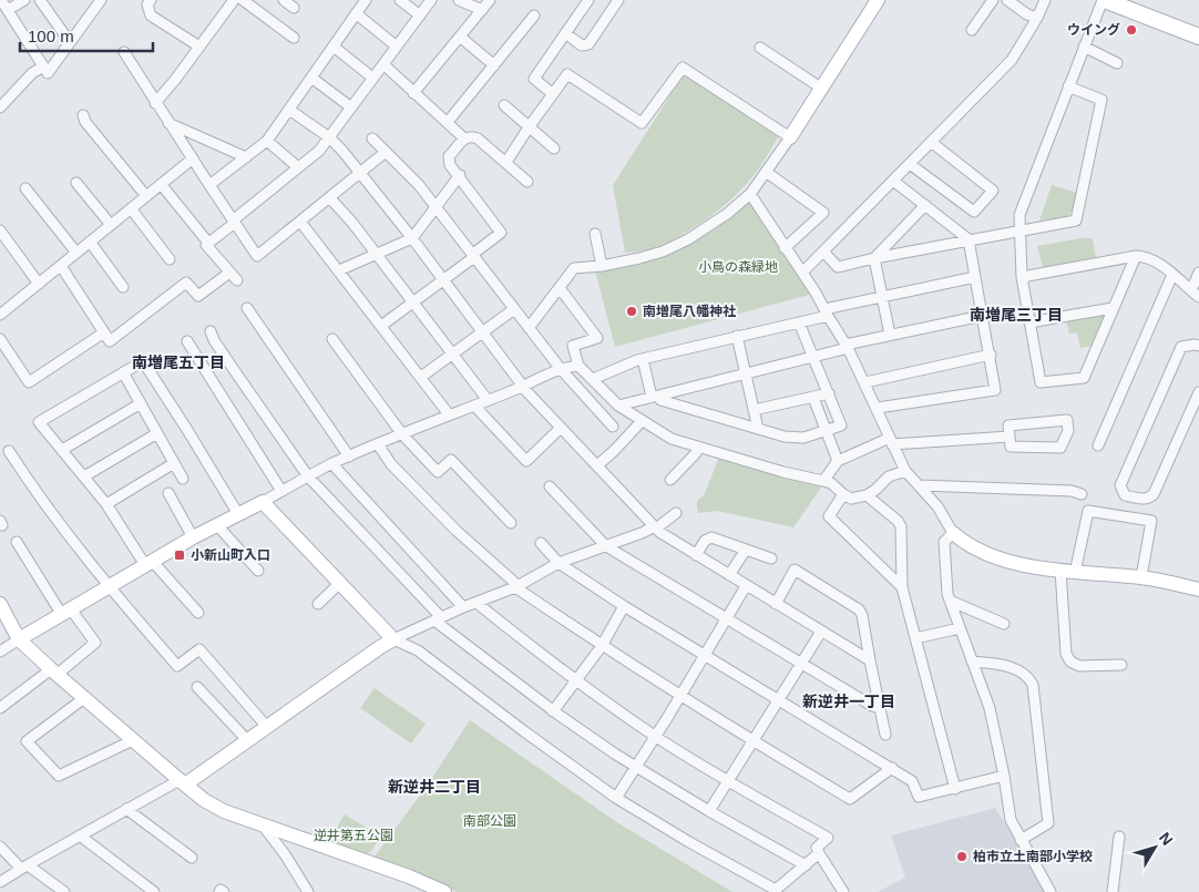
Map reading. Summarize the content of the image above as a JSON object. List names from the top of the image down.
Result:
{
  "districts": [
    "南増尾三丁目",
    "南増尾五丁目",
    "新逆井一丁目",
    "新逆井二丁目"
  ],
  "parks": ["小鳥の森緑地", "南部公園", "逆井第五公園"],
  "places": {
    "other": ["ウイング", "南増尾八幡神社", "柏市立土南部小学校"],
    "transit": ["小新山町入口"]
  },
  "scale_bar": "100 m",
  "north": "top right"
}
